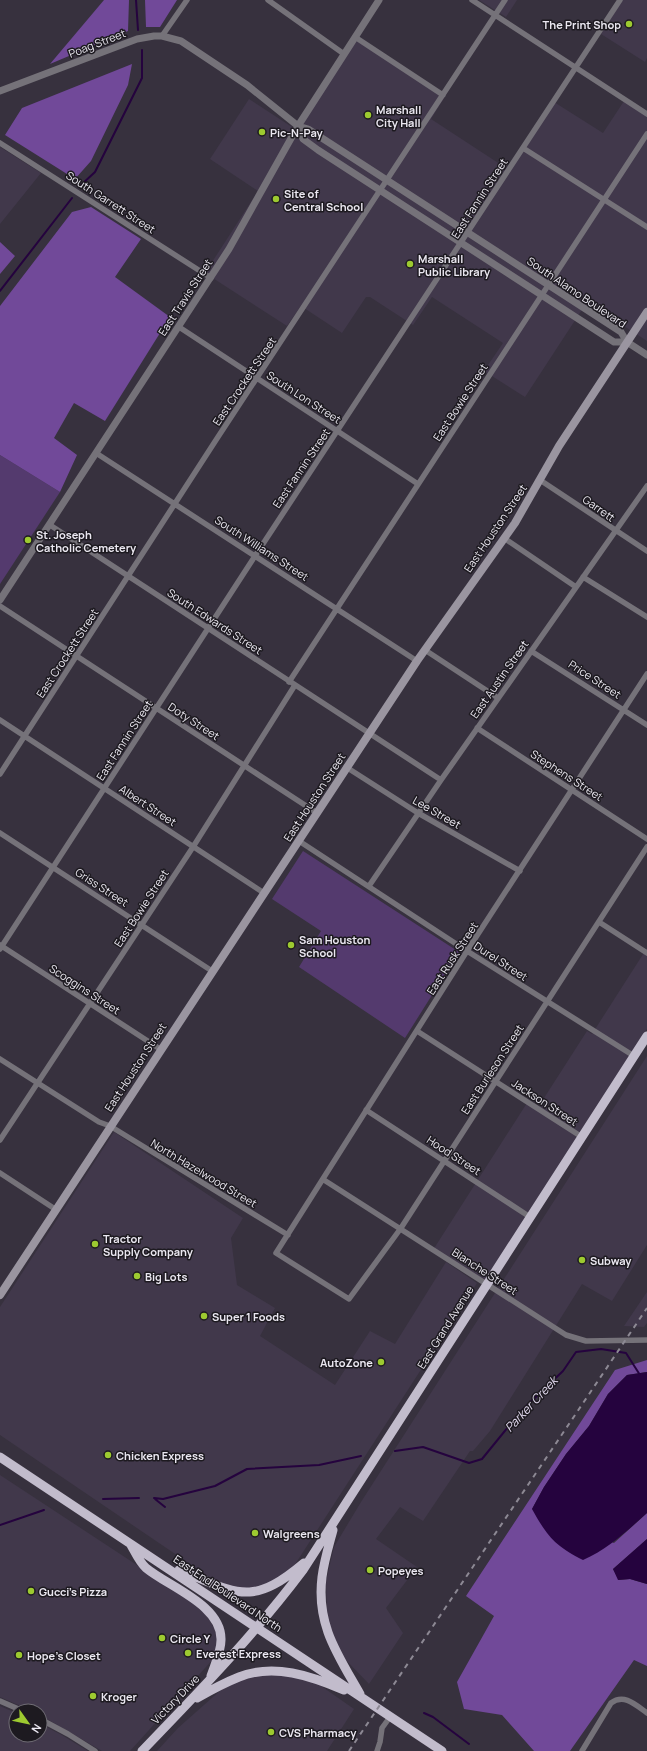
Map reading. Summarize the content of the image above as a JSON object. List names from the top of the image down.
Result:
{
  "streets": {
    "highway": ["East Grand Avenue", "East End Boulevard North", "Victory Drive"],
    "main road": ["East Houston Street"],
    "street": [
      "Poag Street",
      "East Fannin Street",
      "South Garrett Street",
      "South Alamo Boulevard",
      "East Travis Street",
      "East Crockett Street",
      "South Lon Street",
      "East Bowie Street",
      "Garrett",
      "South Williams Street",
      "South Edwards Street",
      "East Austin Street",
      "Price Street",
      "Doty Street",
      "Stephens Street",
      "Albert Street",
      "Lee Street",
      "Griss Street",
      "East Rusk Street",
      "Durel Street",
      "Scoggins Street",
      "East Burleson Street",
      "Jackson Street",
      "Hood Street",
      "North Hazelwood Street",
      "Blanche Street"
    ]
  },
  "crossings": [
    ["Poag Street", "South Alamo Boulevard"],
    ["East Fannin Street", "South Alamo Boulevard"],
    ["East Fannin Street", "South Lon Street"],
    ["East Fannin Street", "South Williams Street"],
    ["East Fannin Street", "South Edwards Street"],
    ["East Fannin Street", "Doty Street"],
    ["East Fannin Street", "Albert Street"],
    ["East Fannin Street", "Griss Street"],
    ["East Fannin Street", "Scoggins Street"],
    ["South Garrett Street", "East Travis Street"],
    ["South Alamo Boulevard", "East Travis Street"],
    ["South Alamo Boulevard", "East Crockett Street"],
    ["South Alamo Boulevard", "East Bowie Street"],
    ["South Alamo Boulevard", "East Houston Street"],
    ["East Travis Street", "South Lon Street"],
    ["East Travis Street", "South Williams Street"],
    ["East Travis Street", "South Edwards Street"],
    ["East Crockett Street", "South Lon Street"],
    ["East Crockett Street", "South Williams Street"],
    ["East Crockett Street", "South Edwards Street"],
    ["East Crockett Street", "Doty Street"],
    ["East Crockett Street", "Albert Street"],
    ["South Lon Street", "East Bowie Street"],
    ["East Bowie Street", "South Williams Street"],
    ["East Bowie Street", "South Edwards Street"],
    ["East Bowie Street", "Doty Street"],
    ["East Bowie Street", "Albert Street"],
    ["East Bowie Street", "Griss Street"],
    ["East Bowie Street", "Scoggins Street"],
    ["East Bowie Street", "North Hazelwood Street"],
    ["Garrett", "East Houston Street"],
    ["Garrett", "East Austin Street"],
    ["East Houston Street", "South Williams Street"],
    ["East Houston Street", "South Edwards Street"],
    ["East Houston Street", "Doty Street"],
    ["East Houston Street", "Albert Street"],
    ["East Houston Street", "Lee Street"],
    ["East Houston Street", "Griss Street"],
    ["East Houston Street", "Durel Street"],
    ["East Houston Street", "Scoggins Street"],
    ["East Houston Street", "North Hazelwood Street"],
    ["South Edwards Street", "East Austin Street"],
    ["East Austin Street", "Price Street"],
    ["East Austin Street", "Stephens Street"],
    ["East Austin Street", "Lee Street"],
    ["East Austin Street", "Durel Street"],
    ["Price Street", "East Rusk Street"],
    ["Stephens Street", "East Rusk Street"],
    ["Lee Street", "East Rusk Street"],
    ["East Rusk Street", "Durel Street"],
    ["East Rusk Street", "East Burleson Street"],
    ["East Rusk Street", "Jackson Street"],
    ["East Rusk Street", "Hood Street"],
    ["East Rusk Street", "North Hazelwood Street"],
    ["East Rusk Street", "Blanche Street"],
    ["Durel Street", "East Burleson Street"],
    ["Durel Street", "East Grand Avenue"],
    ["East Burleson Street", "Jackson Street"],
    ["East Burleson Street", "Hood Street"],
    ["East Burleson Street", "Blanche Street"],
    ["Jackson Street", "East Grand Avenue"],
    ["Hood Street", "East Grand Avenue"],
    ["Blanche Street", "East Grand Avenue"],
    ["East Grand Avenue", "East End Boulevard North"],
    ["East Grand Avenue", "Victory Drive"],
    ["East End Boulevard North", "Victory Drive"]
  ],
  "water": ["Parker Creek"],
  "places": [
    "The Print Shop",
    "Marshall City Hall",
    "Pic-N-Pay",
    "Site of Central School",
    "Marshall Public Library",
    "St. Joseph Catholic Cemetery",
    "Sam Houston School",
    "Tractor Supply Company",
    "Subway",
    "Big Lots",
    "Super 1 Foods",
    "AutoZone",
    "Chicken Express",
    "Walgreens",
    "Popeyes",
    "Gucci's Pizza",
    "Circle Y",
    "Everest Express",
    "Hope's Closet",
    "Kroger",
    "CVS Pharmacy"
  ],
  "north": "bottom right"
}
